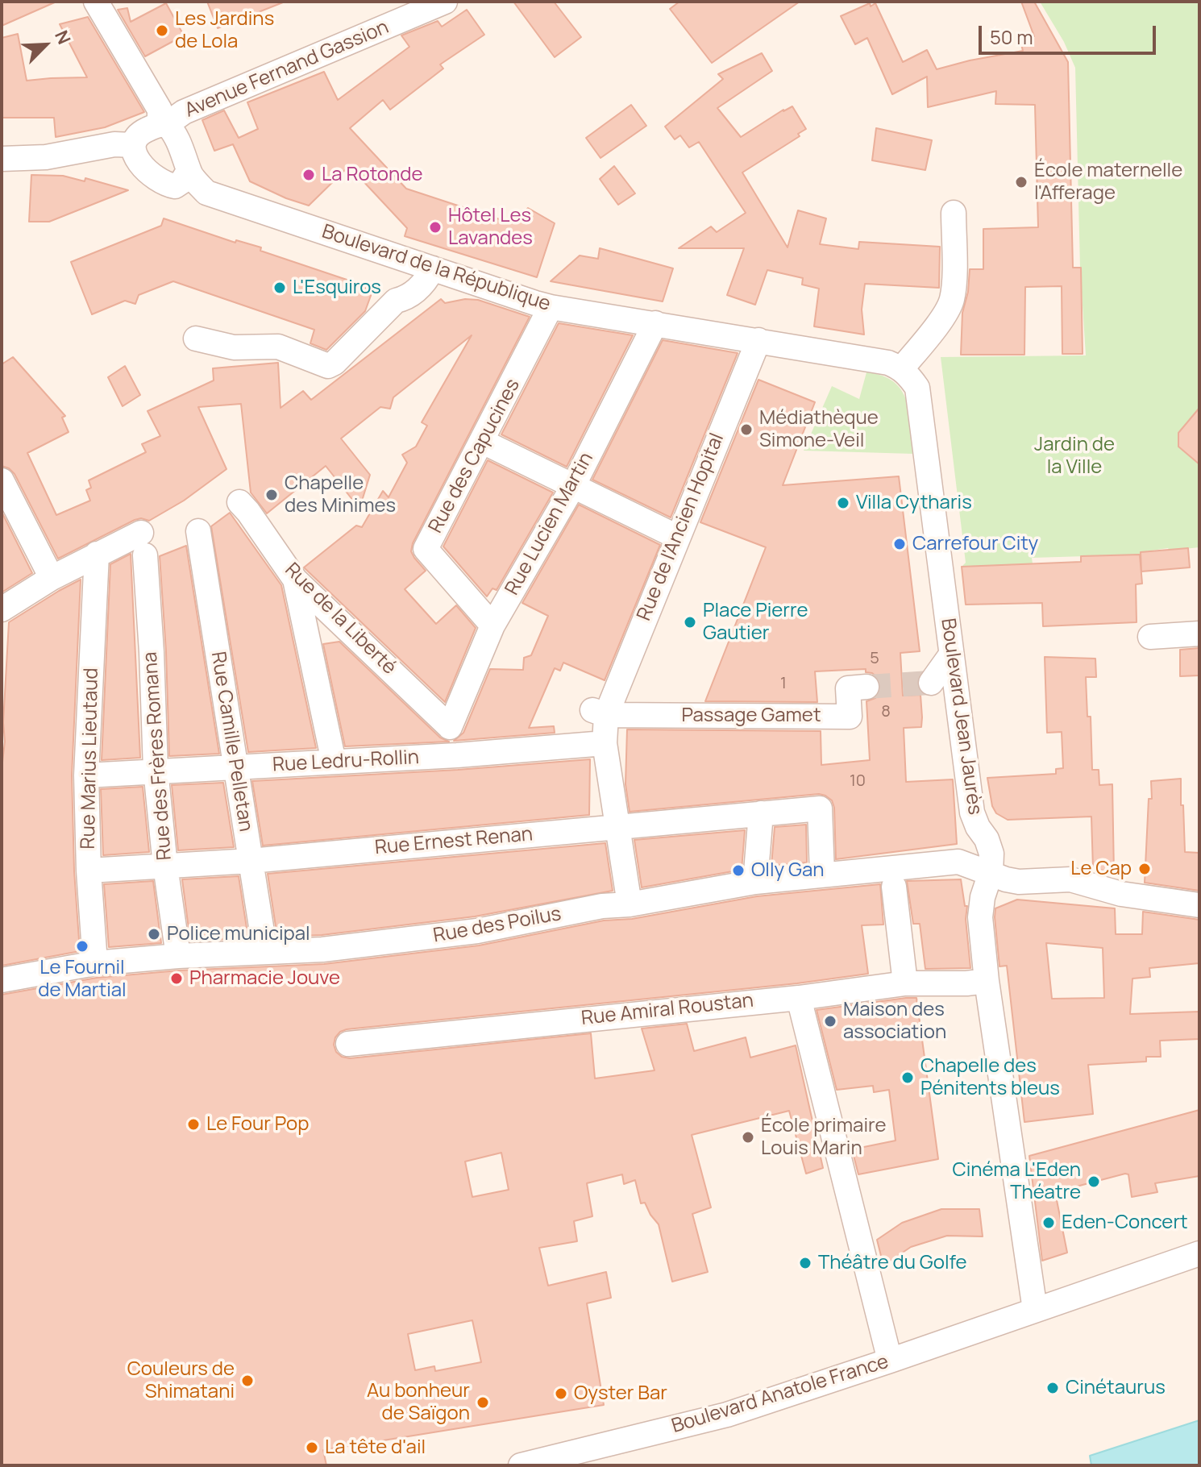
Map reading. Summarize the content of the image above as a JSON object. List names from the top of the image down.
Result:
{
  "streets": {
    "street": [
      "Avenue Fernand Gassion",
      "Boulevard de la République",
      "Rue des Capucines",
      "Rue Lucien Martin",
      "Rue de l'Ancien Hopital",
      "Rue de la Liberté",
      "Passage Gamet",
      "Boulevard Jean Jaurès",
      "Rue Camille Pelletan",
      "Rue des Frères Romana",
      "Rue Marius Lieutaud",
      "Rue Ledru-Rollin",
      "Rue Ernest Renan",
      "Rue des Poilus",
      "Rue Amiral Roustan",
      "Boulevard Anatole France"
    ]
  },
  "crossings": [
    ["Avenue Fernand Gassion", "Boulevard de la République"],
    ["Boulevard de la République", "Rue des Capucines"],
    ["Boulevard de la République", "Rue Lucien Martin"],
    ["Boulevard de la République", "Rue de l'Ancien Hopital"],
    ["Boulevard de la République", "Boulevard Jean Jaurès"],
    ["Rue des Capucines", "Rue Lucien Martin"],
    ["Rue Lucien Martin", "Rue de la Liberté"],
    ["Rue de l'Ancien Hopital", "Passage Gamet"],
    ["Rue de l'Ancien Hopital", "Rue Ledru-Rollin"],
    ["Rue de l'Ancien Hopital", "Rue Ernest Renan"],
    ["Rue de l'Ancien Hopital", "Rue des Poilus"],
    ["Boulevard Jean Jaurès", "Rue des Poilus"],
    ["Boulevard Jean Jaurès", "Rue Amiral Roustan"],
    ["Boulevard Jean Jaurès", "Boulevard Anatole France"],
    ["Rue Camille Pelletan", "Rue Ledru-Rollin"],
    ["Rue Camille Pelletan", "Rue Ernest Renan"],
    ["Rue Camille Pelletan", "Rue des Poilus"],
    ["Rue des Frères Romana", "Rue Marius Lieutaud"],
    ["Rue des Frères Romana", "Rue Ledru-Rollin"],
    ["Rue des Frères Romana", "Rue Ernest Renan"],
    ["Rue des Frères Romana", "Rue des Poilus"],
    ["Rue Marius Lieutaud", "Rue Ledru-Rollin"],
    ["Rue Marius Lieutaud", "Rue Ernest Renan"],
    ["Rue Marius Lieutaud", "Rue des Poilus"],
    ["Rue Ernest Renan", "Rue des Poilus"]
  ],
  "parks": ["Jardin de la Ville"],
  "places": [
    "Les Jardins de Lola",
    "La Rotonde",
    "École maternelle l'Afferage",
    "Hôtel Les Lavandes",
    "L'Esquiros",
    "Médiathèque Simone-Veil",
    "Chapelle des Minimes",
    "Villa Cytharis",
    "Carrefour City",
    "Place Pierre Gautier",
    "Le Cap",
    "Olly Gan",
    "Police municipal",
    "Le Fournil de Martial",
    "Pharmacie Jouve",
    "Maison des association",
    "Chapelle des Pénitents bleus",
    "Le Four Pop",
    "École primaire Louis Marin",
    "Cinéma L'Eden Théatre",
    "Eden-Concert",
    "Théâtre du Golfe",
    "Couleurs de Shimatani",
    "Cinétaurus",
    "Oyster Bar",
    "Au bonheur de Saïgon",
    "La tête d'ail"
  ],
  "house_numbers": [
    "5",
    "1",
    "8",
    "10"
  ],
  "scale_bar": "50 m",
  "north": "top right"
}
